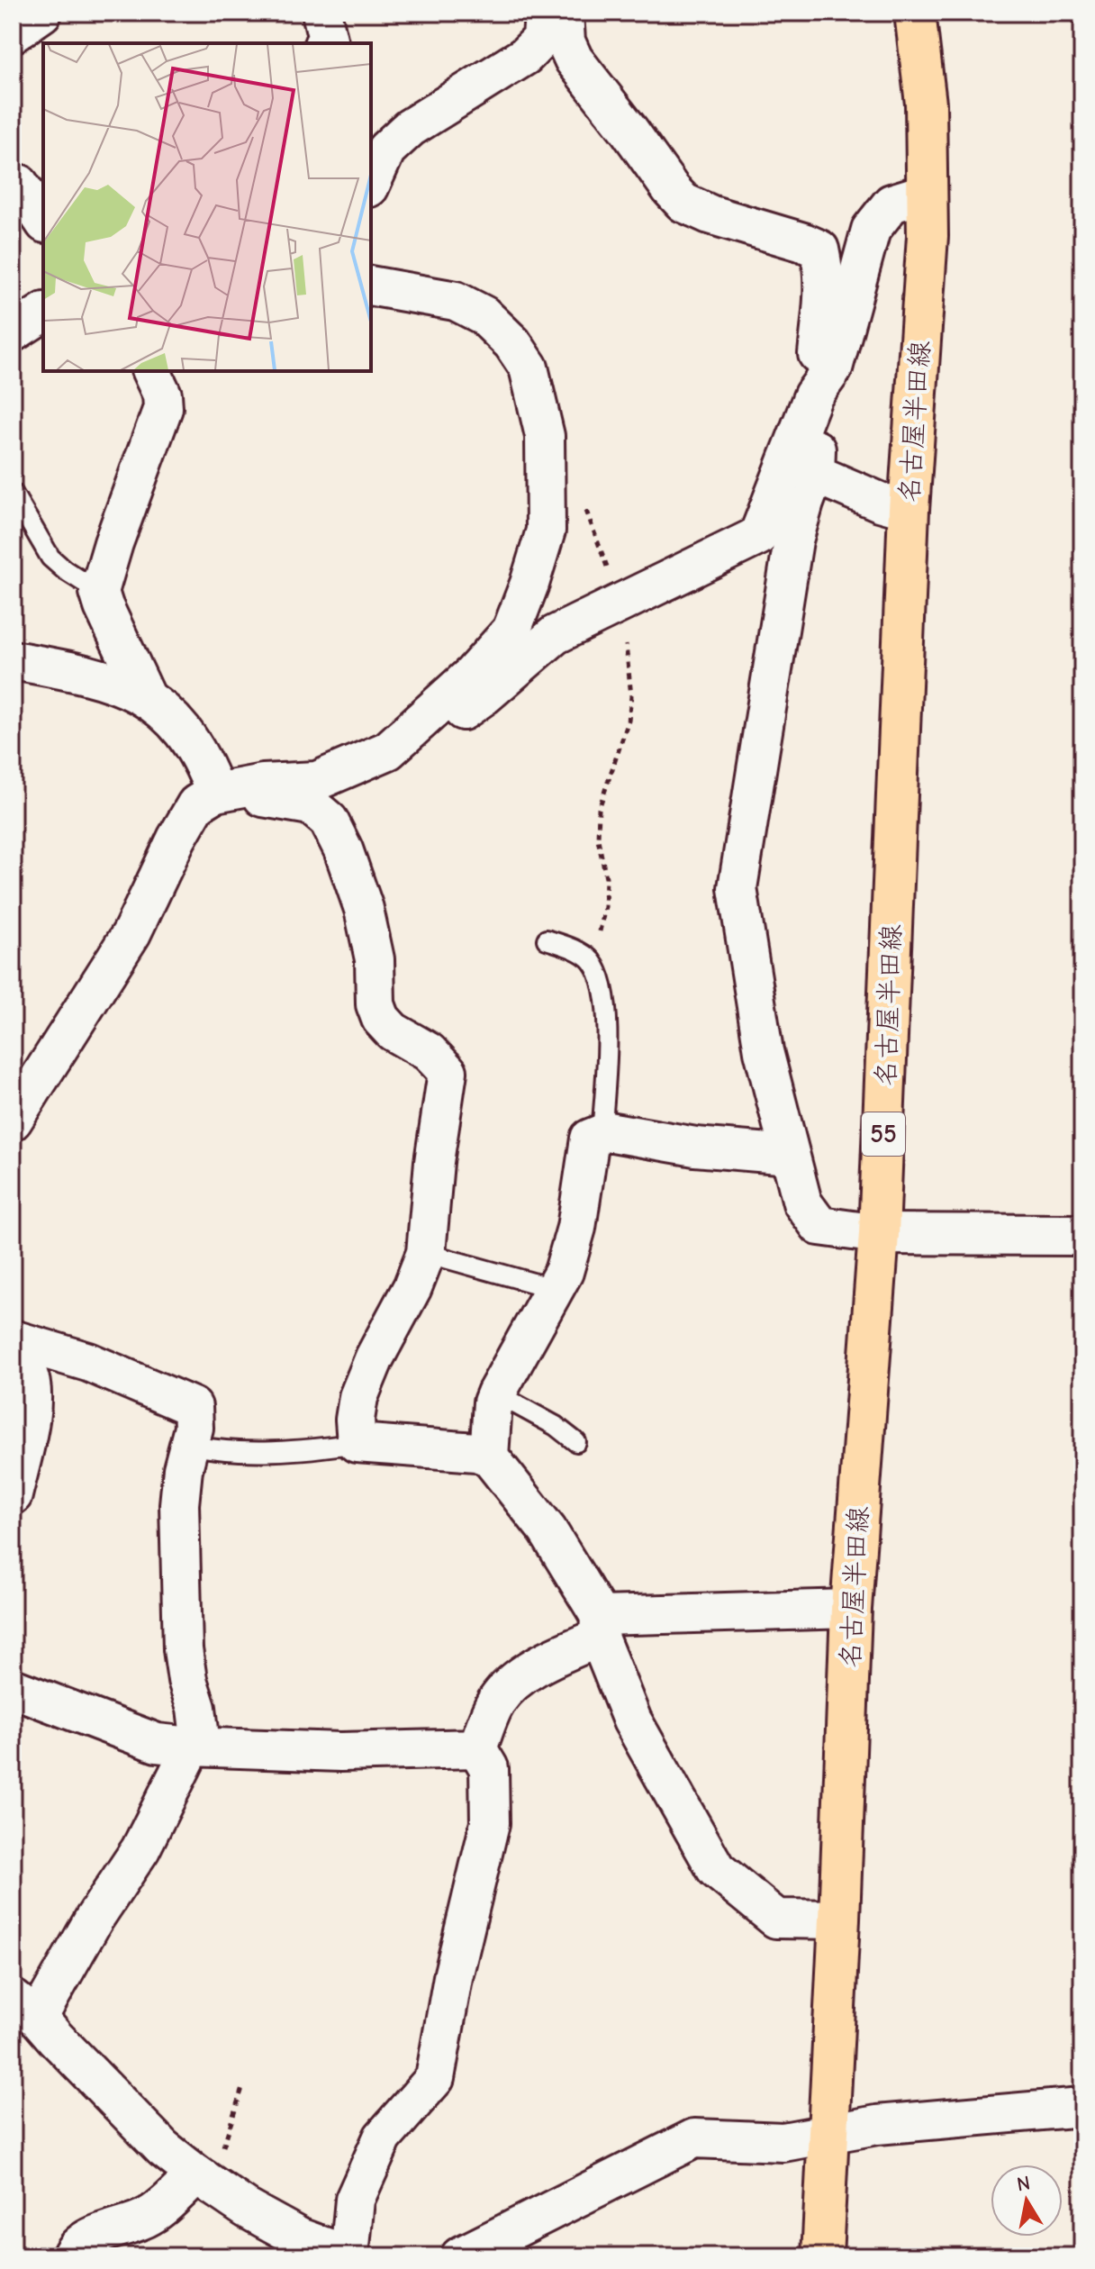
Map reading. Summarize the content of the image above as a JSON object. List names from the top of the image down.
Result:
{
  "streets": {
    "main road": ["名古屋半田線", "55"]
  },
  "north": "top"
}
